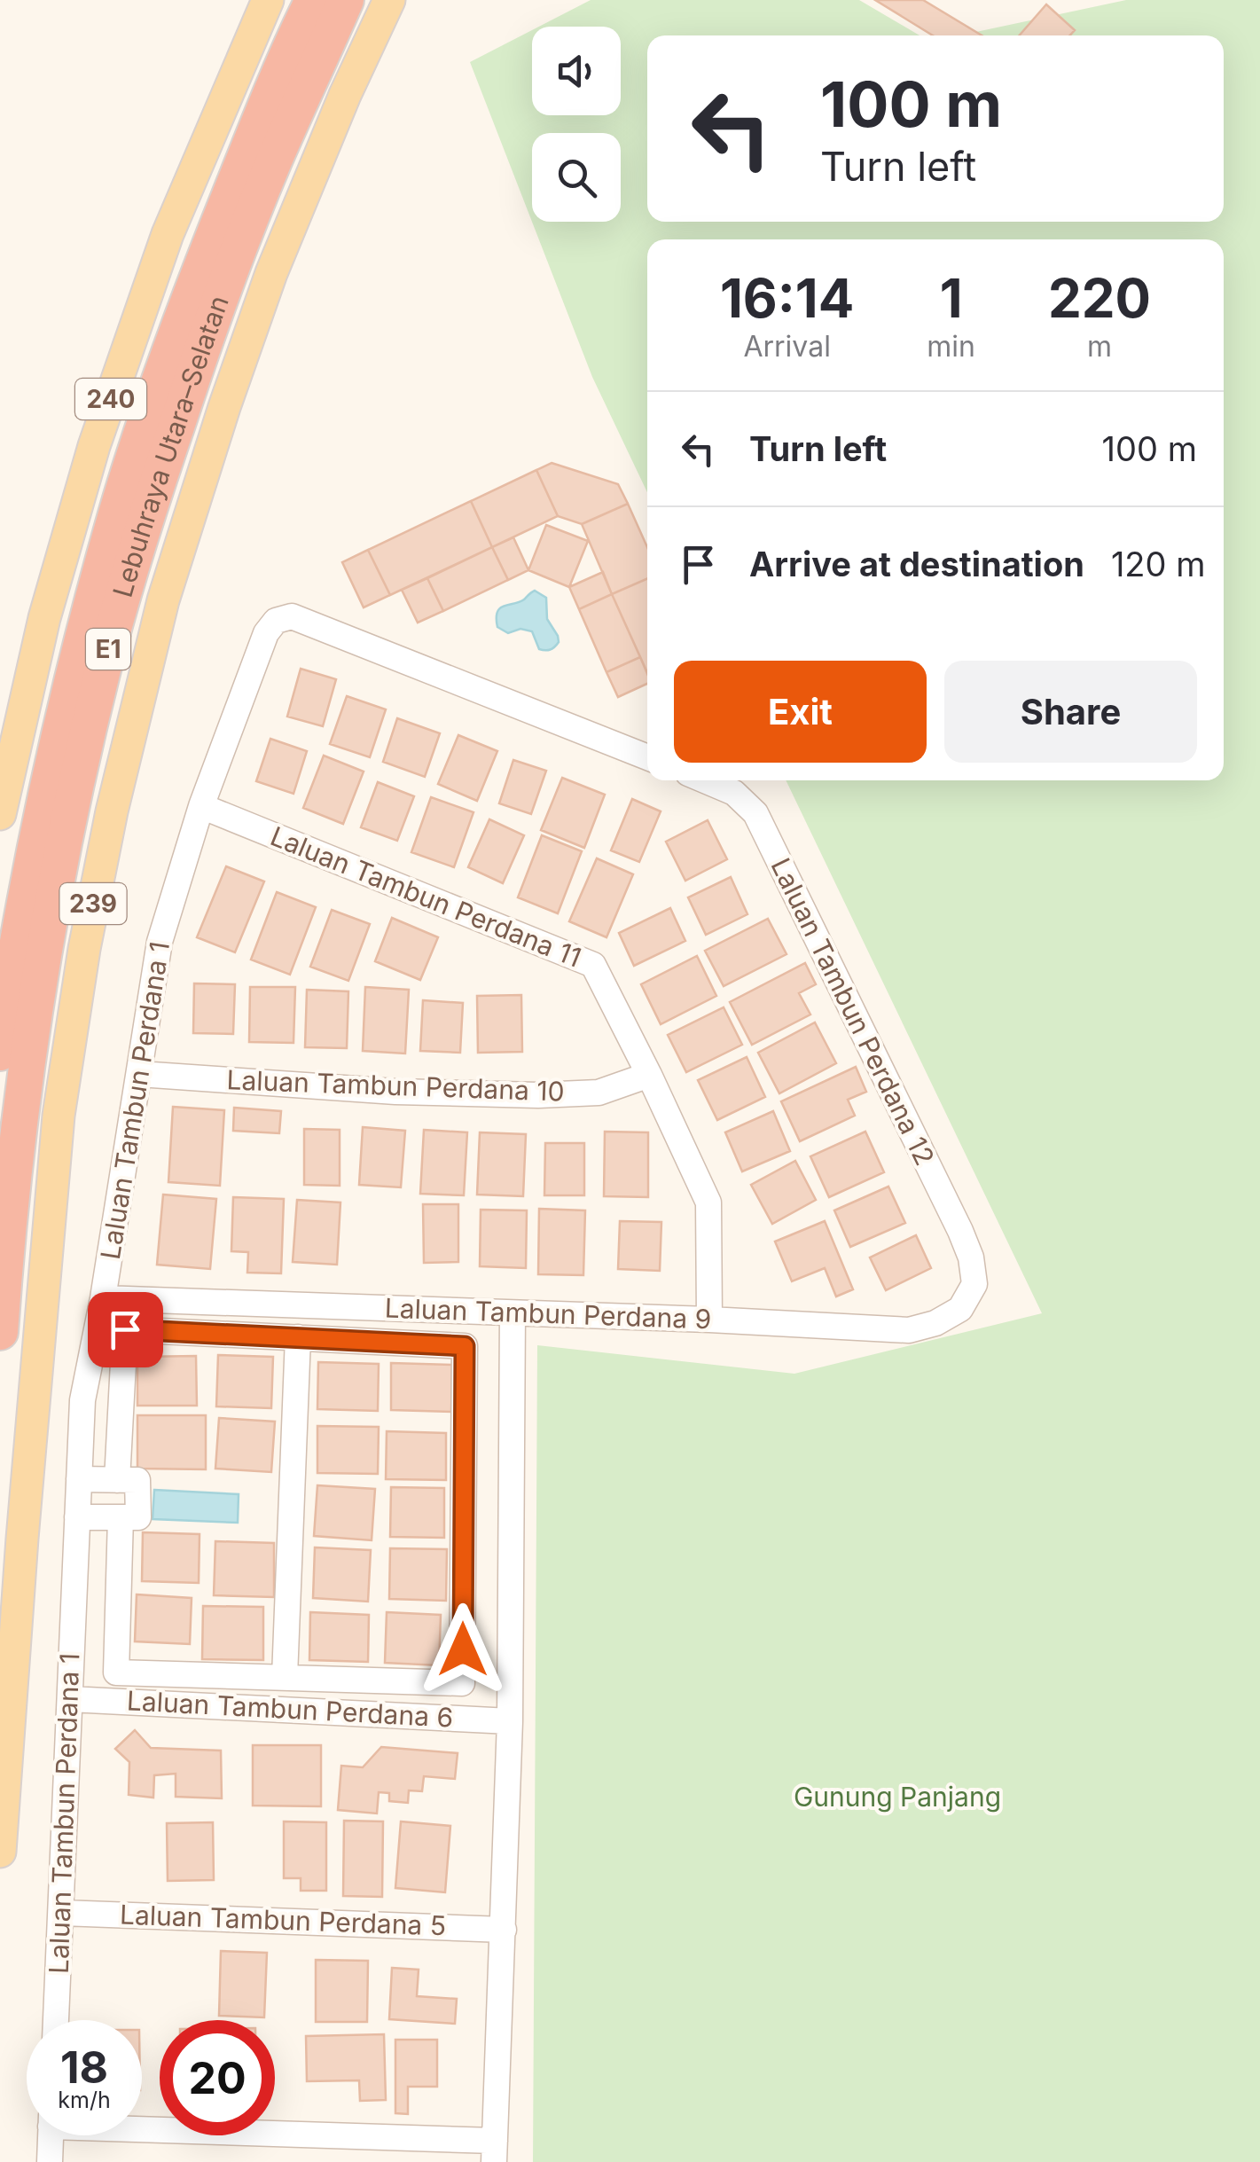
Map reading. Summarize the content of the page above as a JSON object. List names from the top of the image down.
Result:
{
  "streets": {
    "highway": ["Lebuhraya Utara–Selatan", "E1"],
    "main road": ["240", "239"],
    "street": [
      "Laluan Tambun Perdana 11",
      "Laluan Tambun Perdana 12",
      "Laluan Tambun Perdana 10",
      "Laluan Tambun Perdana 1",
      "Laluan Tambun Perdana 9",
      "Laluan Tambun Perdana 6",
      "Laluan Tambun Perdana 5"
    ]
  },
  "crossings": [
    ["Laluan Tambun Perdana 11", "Laluan Tambun Perdana 10"],
    ["Laluan Tambun Perdana 11", "Laluan Tambun Perdana 1"],
    ["Laluan Tambun Perdana 11", "Laluan Tambun Perdana 9"],
    ["Laluan Tambun Perdana 12", "Laluan Tambun Perdana 9"],
    ["Laluan Tambun Perdana 10", "Laluan Tambun Perdana 1"],
    ["Laluan Tambun Perdana 1", "Laluan Tambun Perdana 9"],
    ["Laluan Tambun Perdana 1", "Laluan Tambun Perdana 6"],
    ["Laluan Tambun Perdana 1", "Laluan Tambun Perdana 5"]
  ],
  "parks": ["Gunung Panjang"],
  "page": {
    "turn": ["100 m", "Turn left"],
    "eta": [
      "16:14",
      "Arrival",
      "1",
      "min",
      "220",
      "m"
    ],
    "list": [
      {
        "name": "Turn left",
        "value": "100 m"
      },
      {
        "name": "Arrive at destination",
        "value": "120 m"
      }
    ],
    "buttons": ["Exit", "Share"],
    "speed": "18 km/h",
    "limit": "20"
  }
}
